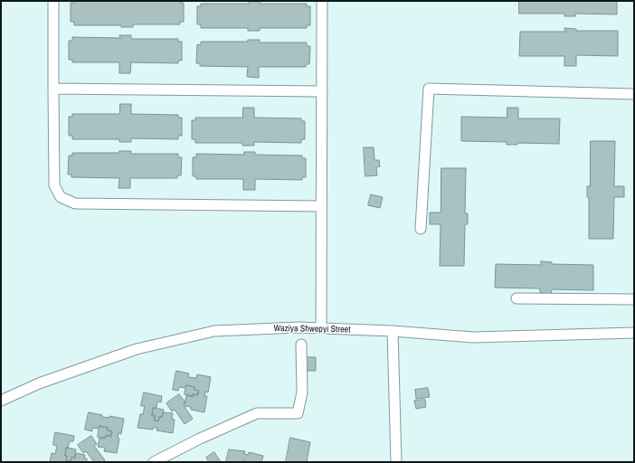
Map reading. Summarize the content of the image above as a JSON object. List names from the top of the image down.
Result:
{
  "streets": {
    "street": ["Waziya Shwepyi Street"]
  }
}
